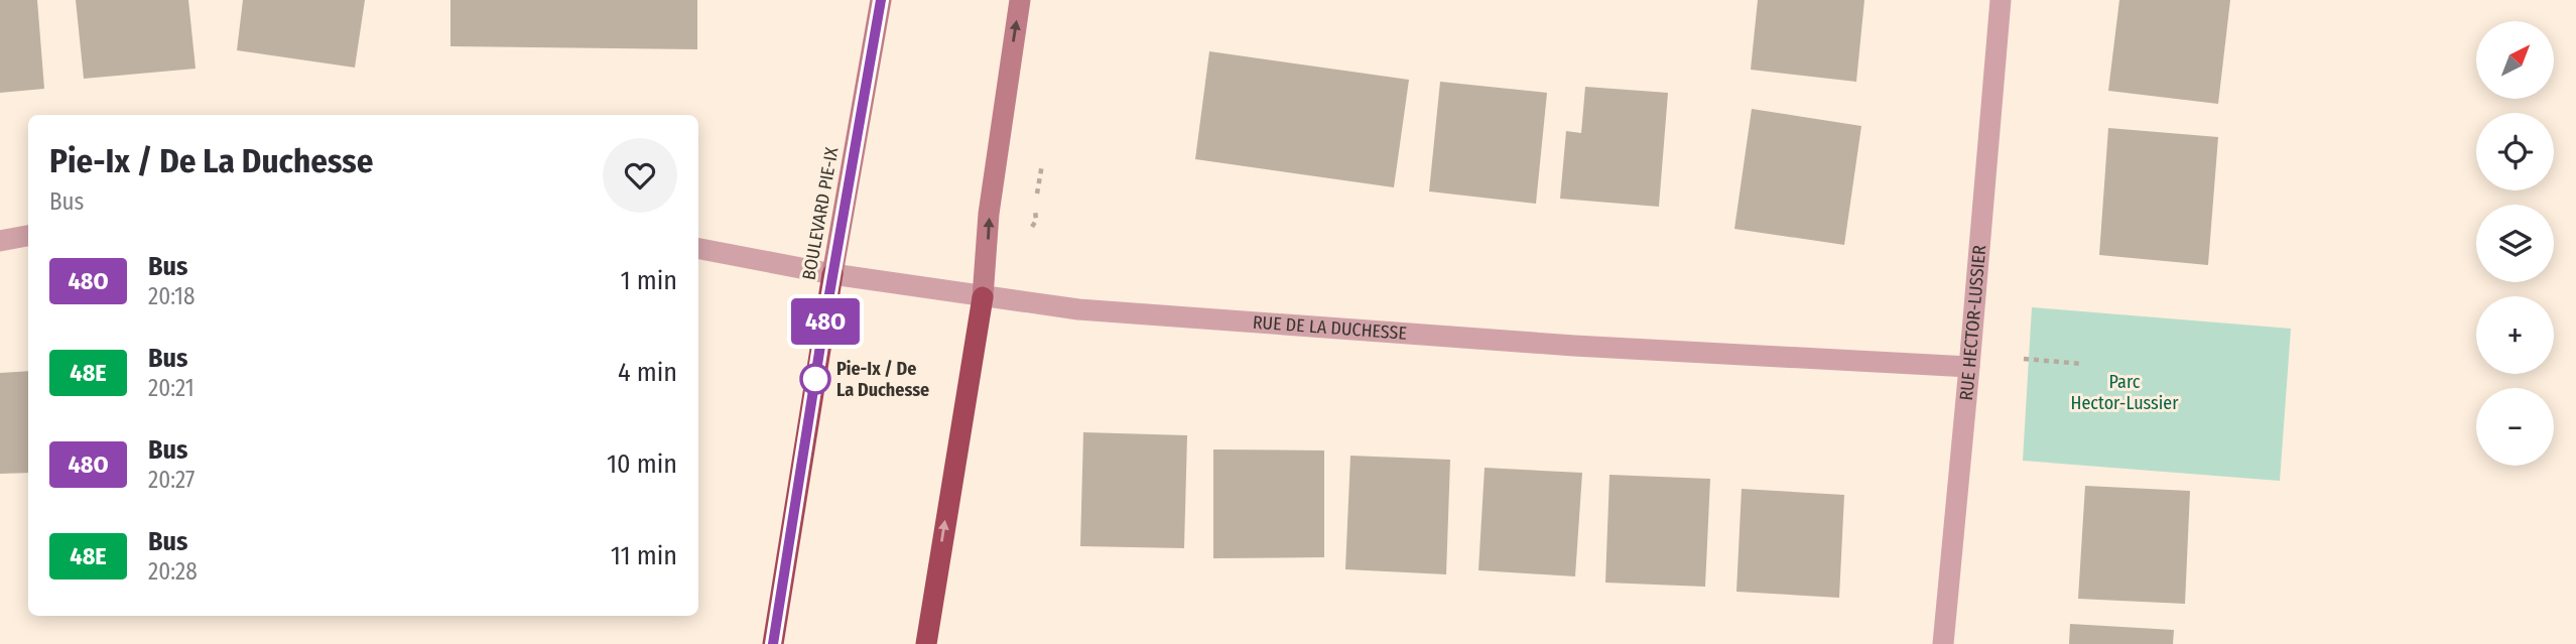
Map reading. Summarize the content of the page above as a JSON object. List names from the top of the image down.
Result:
{
  "streets": {
    "highway": ["BOULEVARD PIE-IX"],
    "street": ["RUE HECTOR-LUSSIER", "RUE DE LA DUCHESSE"]
  },
  "crossings": [
    ["BOULEVARD PIE-IX", "RUE DE LA DUCHESSE"],
    ["RUE HECTOR-LUSSIER", "RUE DE LA DUCHESSE"]
  ],
  "parks": ["Parc Hector-Lussier"],
  "places": ["Pie-Ix / De La Duchesse"],
  "lines": ["bus line 48O"],
  "north": "top right",
  "page": {
    "on_map": "48O",
    "map_buttons": ["+", "−"],
    "heading": ["Pie-Ix / De La Duchesse", "Bus"],
    "list": [
      {
        "mark": "48O",
        "name": "Bus",
        "note": "20:18",
        "value": "1 min"
      },
      {
        "mark": "48E",
        "name": "Bus",
        "note": "20:21",
        "value": "4 min"
      },
      {
        "mark": "48O",
        "name": "Bus",
        "note": "20:27",
        "value": "10 min"
      },
      {
        "mark": "48E",
        "name": "Bus",
        "note": "20:28",
        "value": "11 min"
      }
    ]
  }
}
